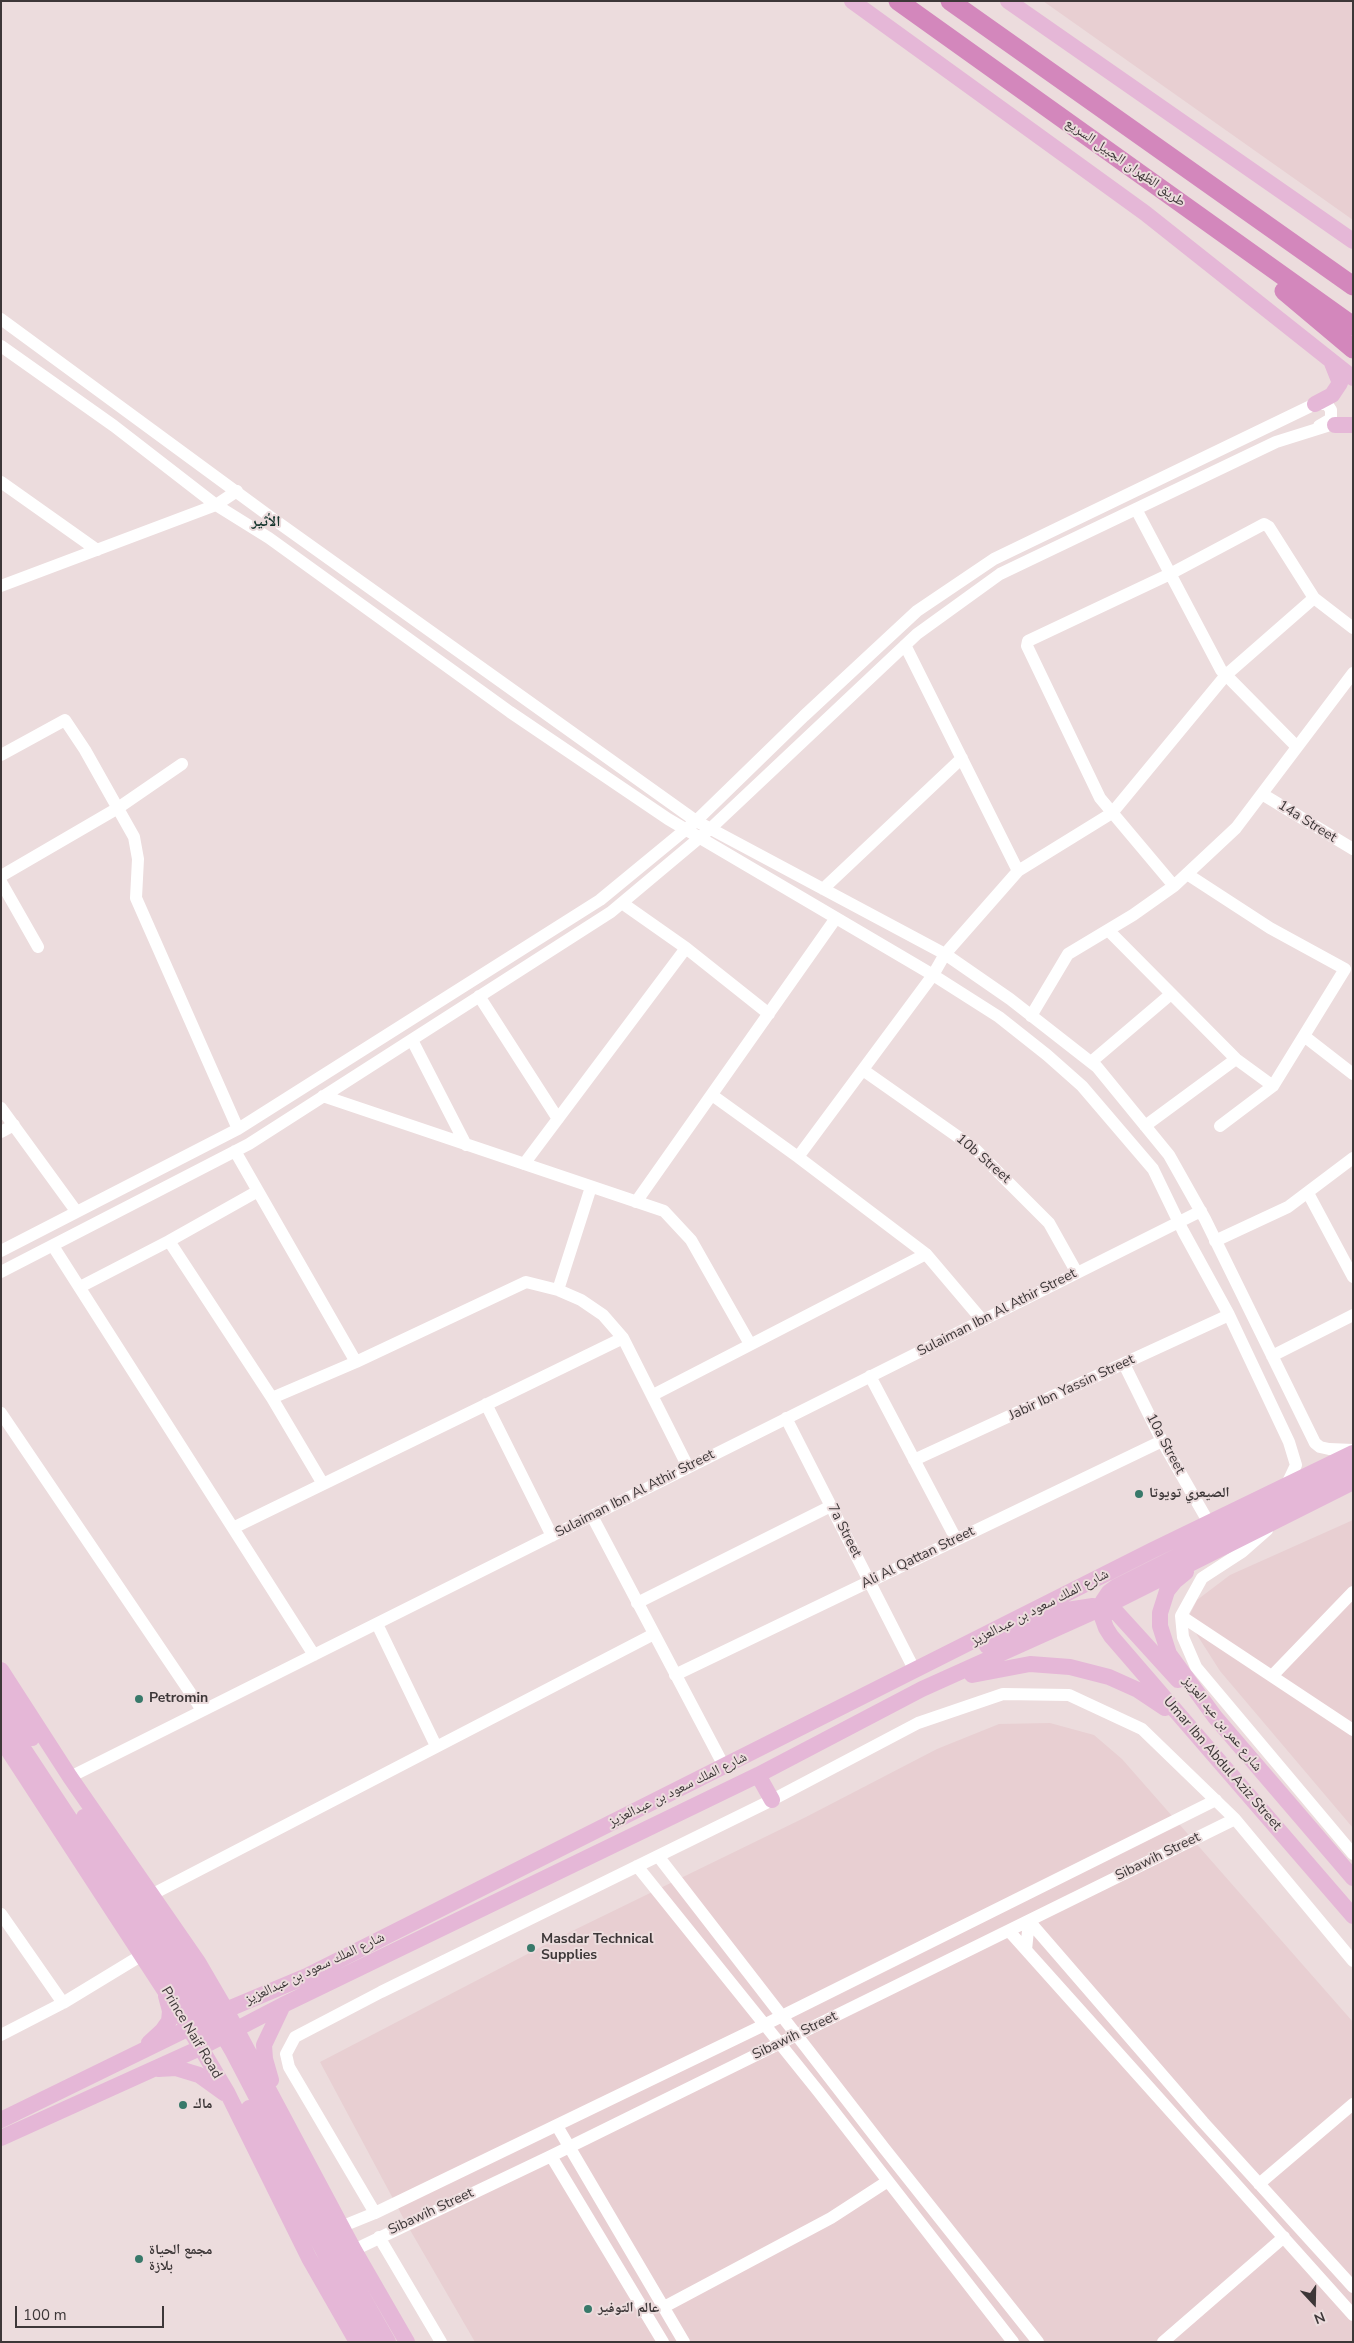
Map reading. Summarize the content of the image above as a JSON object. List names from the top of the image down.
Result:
{
  "streets": {
    "highway": ["طريق الظهران الجبيل السريع"],
    "main road": [
      "شارع الملك سعود بن عبدالعزيز",
      "شارع عمر بن عبد العزيز",
      "Umar Ibn Abdul Aziz Street",
      "Prince Naif Road"
    ],
    "street": [
      "14a Street",
      "10b Street",
      "Sulaiman Ibn Al Athir Street",
      "Jabir Ibn Yassin Street",
      "10a Street",
      "7a Street",
      "Ali Al Qattan Street",
      "Sibawih Street"
    ]
  },
  "crossings": [
    ["10b Street", "Sulaiman Ibn Al Athir Street"],
    ["Sulaiman Ibn Al Athir Street", "7a Street"],
    ["Jabir Ibn Yassin Street", "10a Street"],
    ["10a Street", "Ali Al Qattan Street"],
    ["10a Street", "شارع الملك سعود بن عبدالعزيز"],
    ["7a Street", "Ali Al Qattan Street"],
    ["7a Street", "شارع الملك سعود بن عبدالعزيز"],
    ["شارع الملك سعود بن عبدالعزيز", "شارع عمر بن عبد العزيز"],
    ["شارع الملك سعود بن عبدالعزيز", "Umar Ibn Abdul Aziz Street"],
    ["شارع الملك سعود بن عبدالعزيز", "Prince Naif Road"]
  ],
  "districts": ["الأثير"],
  "places": [
    "الصيعري تويوتا",
    "Petromin",
    "Masdar Technical Supplies",
    "ماك",
    "مجمع الحياة بلازة",
    "عالم التوفير"
  ],
  "scale_bar": "100 m",
  "north": "bottom"
}
